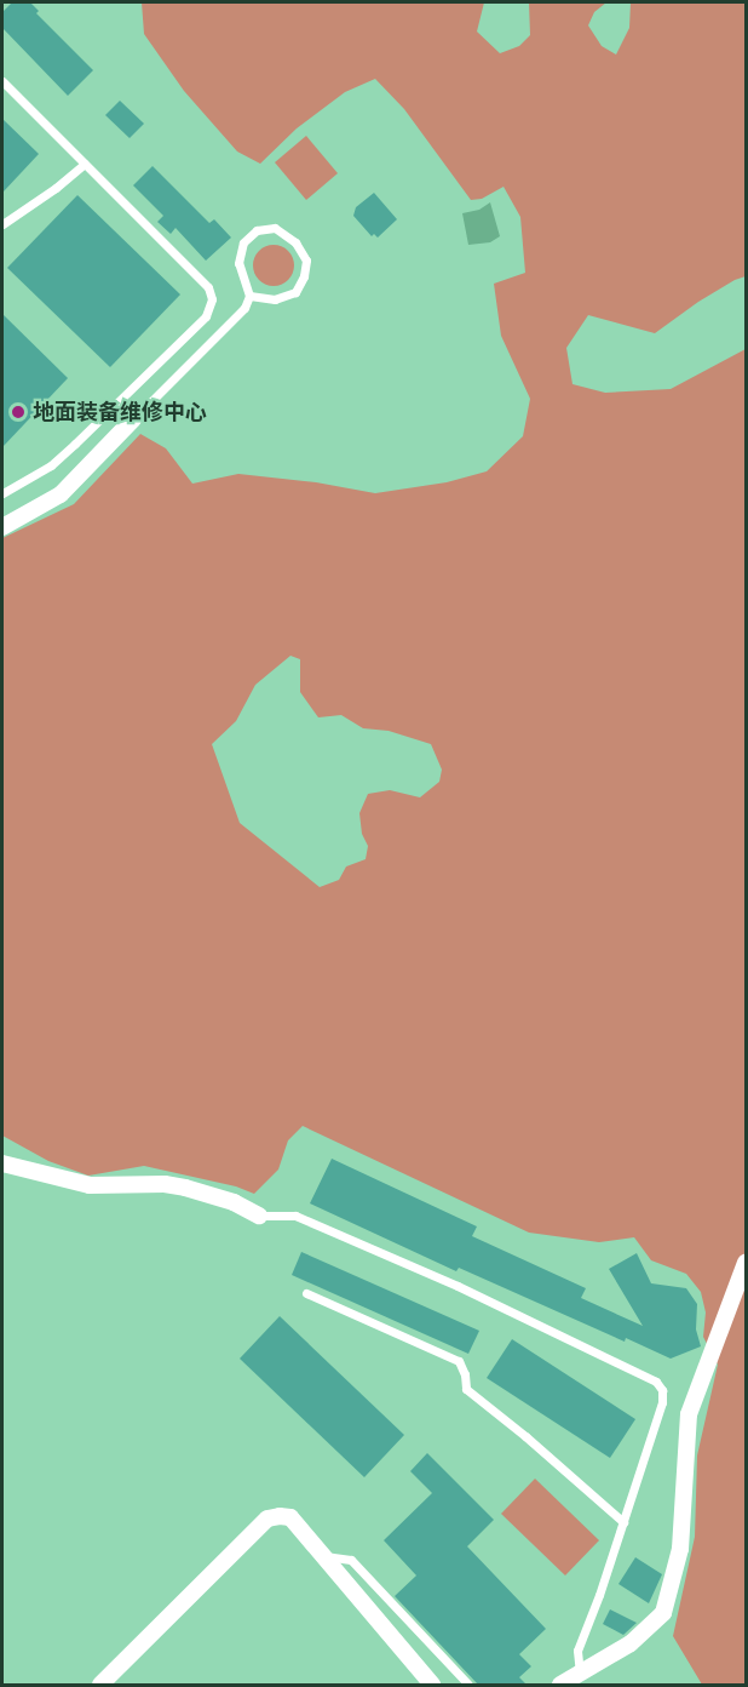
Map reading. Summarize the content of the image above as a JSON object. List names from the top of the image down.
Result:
{
  "places": ["地面装备维修中心"]
}
